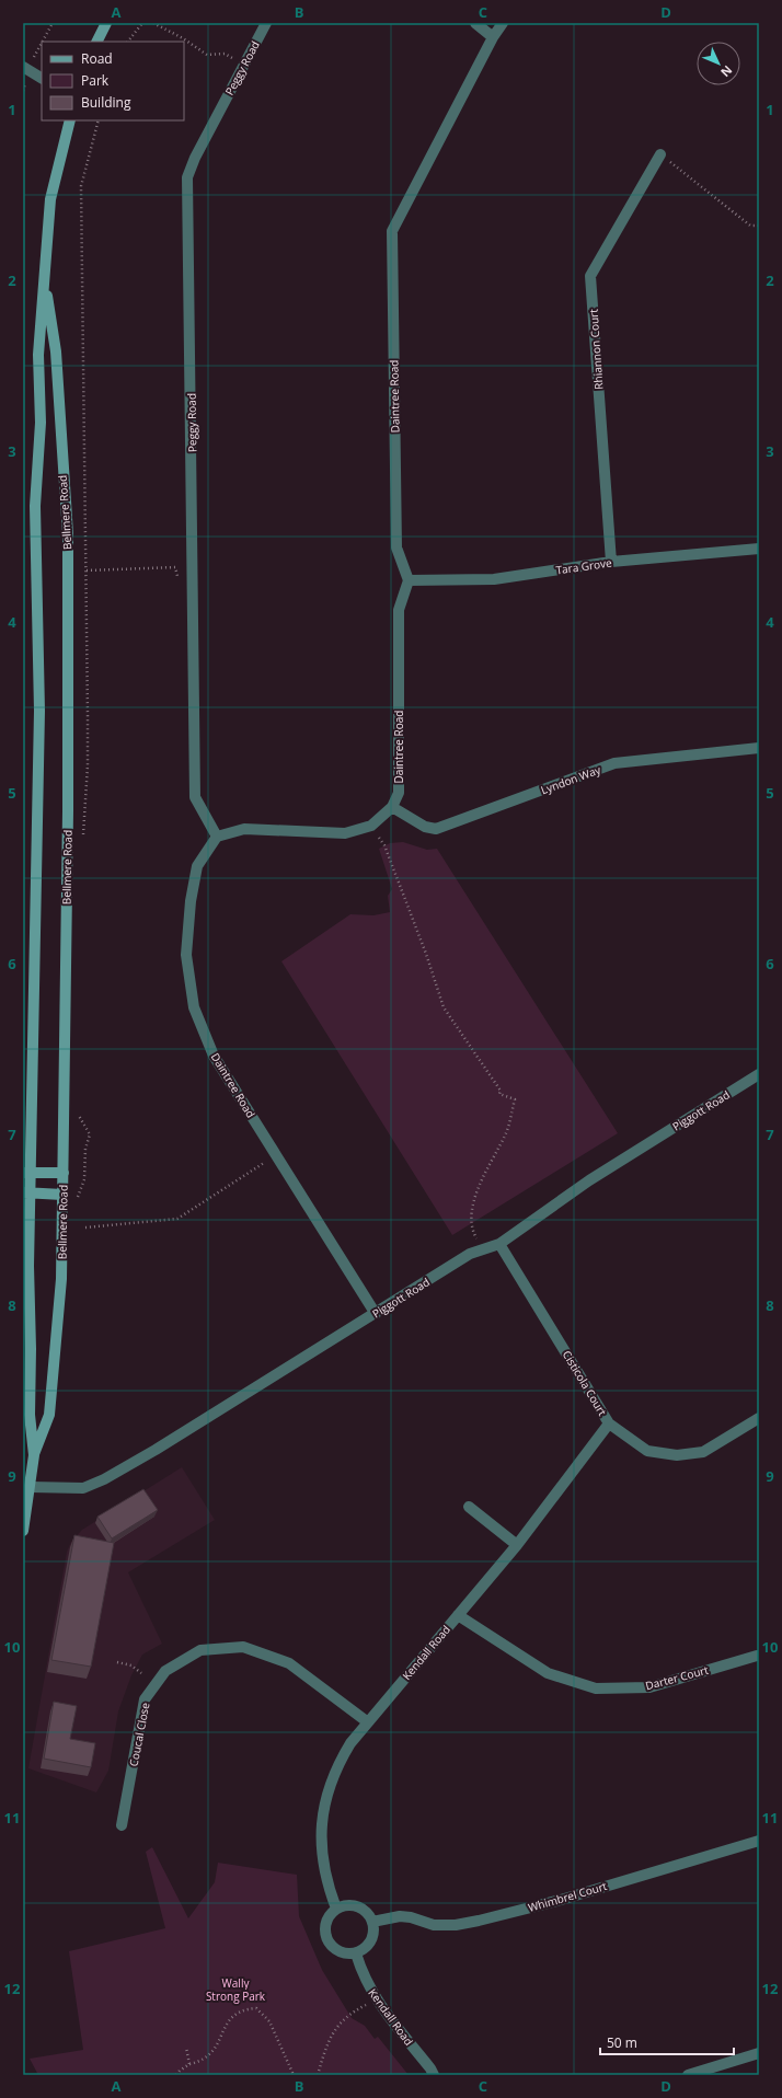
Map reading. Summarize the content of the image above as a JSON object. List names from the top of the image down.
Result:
{
  "streets": {
    "street": [
      "Peggy Road",
      "Rhiannon Court",
      "Daintree Road",
      "Bellmere Road",
      "Tara Grove",
      "Lyndon Way",
      "Piggott Road",
      "Cisticola Court",
      "Kendall Road",
      "Darter Court",
      "Coucal Close",
      "Whimbrel Court"
    ]
  },
  "crossings": [
    ["Peggy Road", "Daintree Road"],
    ["Rhiannon Court", "Tara Grove"],
    ["Daintree Road", "Tara Grove"],
    ["Daintree Road", "Lyndon Way"],
    ["Daintree Road", "Piggott Road"],
    ["Bellmere Road", "Piggott Road"],
    ["Piggott Road", "Cisticola Court"],
    ["Cisticola Court", "Kendall Road"],
    ["Kendall Road", "Darter Court"],
    ["Kendall Road", "Coucal Close"],
    ["Kendall Road", "Whimbrel Court"]
  ],
  "parks": ["Wally Strong Park"],
  "legend": ["Road", "Park", "Building"],
  "scale_bar": "50 m",
  "north": "bottom right",
  "grid": {
    "columns": [
      "A",
      "B",
      "C",
      "D"
    ],
    "rows": [
      "1",
      "2",
      "3",
      "4",
      "5",
      "6",
      "7",
      "8",
      "9",
      "10",
      "11",
      "12"
    ]
  }
}
